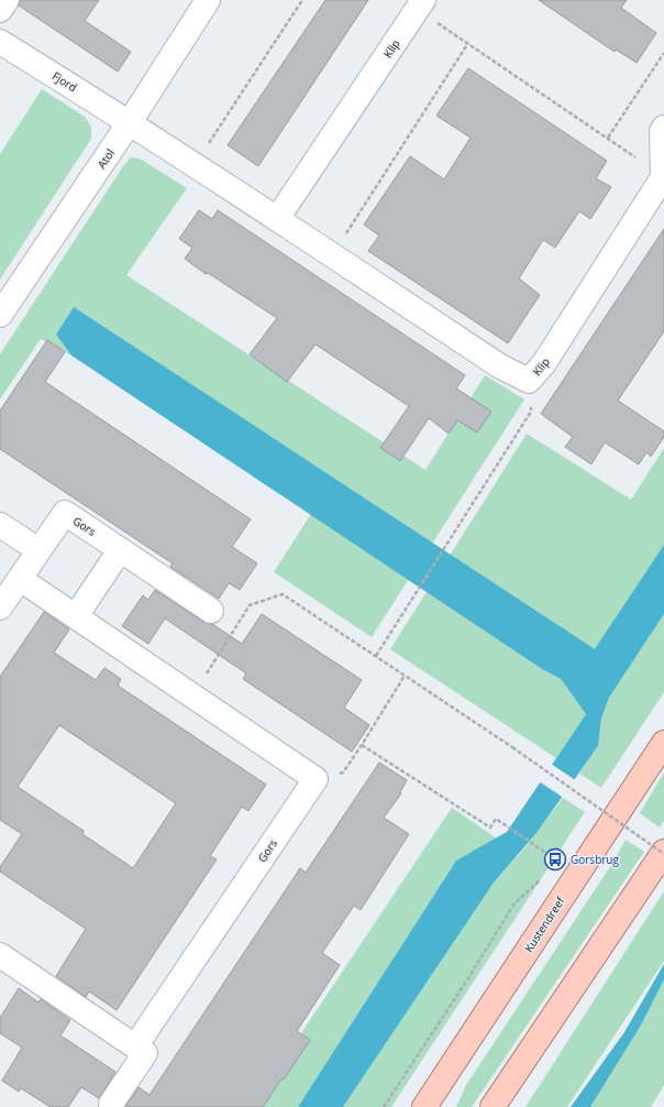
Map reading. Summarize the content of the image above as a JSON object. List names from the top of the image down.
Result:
{
  "streets": {
    "main road": ["Kustendreef"],
    "street": [
      "Klip",
      "Fjord",
      "Atol",
      "Gors"
    ]
  },
  "crossings": [
    ["Klip", "Fjord"],
    ["Klip", "Atol"],
    ["Fjord", "Atol"]
  ],
  "places": {
    "bus stop": ["Gorsbrug"]
  }
}
